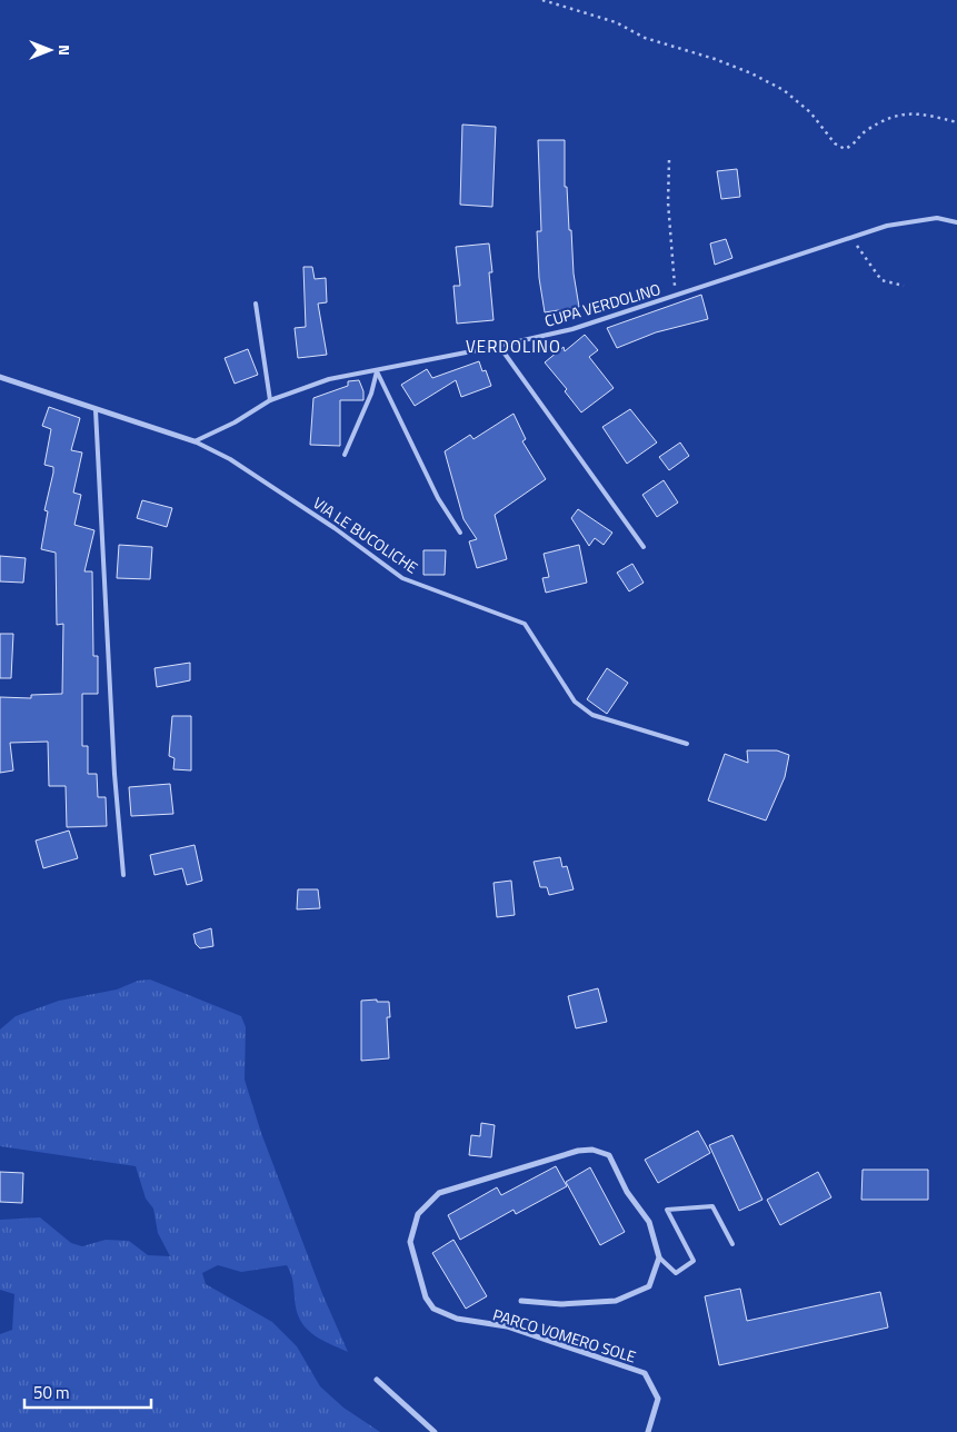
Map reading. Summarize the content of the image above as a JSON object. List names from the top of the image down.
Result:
{
  "streets": {
    "street": ["VIA LE BUCOLICHE", "PARCO VOMERO SOLE"],
    "lane": ["CUPA VERDOLINO"]
  },
  "crossings": [
    ["CUPA VERDOLINO", "VIA LE BUCOLICHE"]
  ],
  "districts": ["VERDOLINO"],
  "scale_bar": "50 m",
  "north": "right"
}
